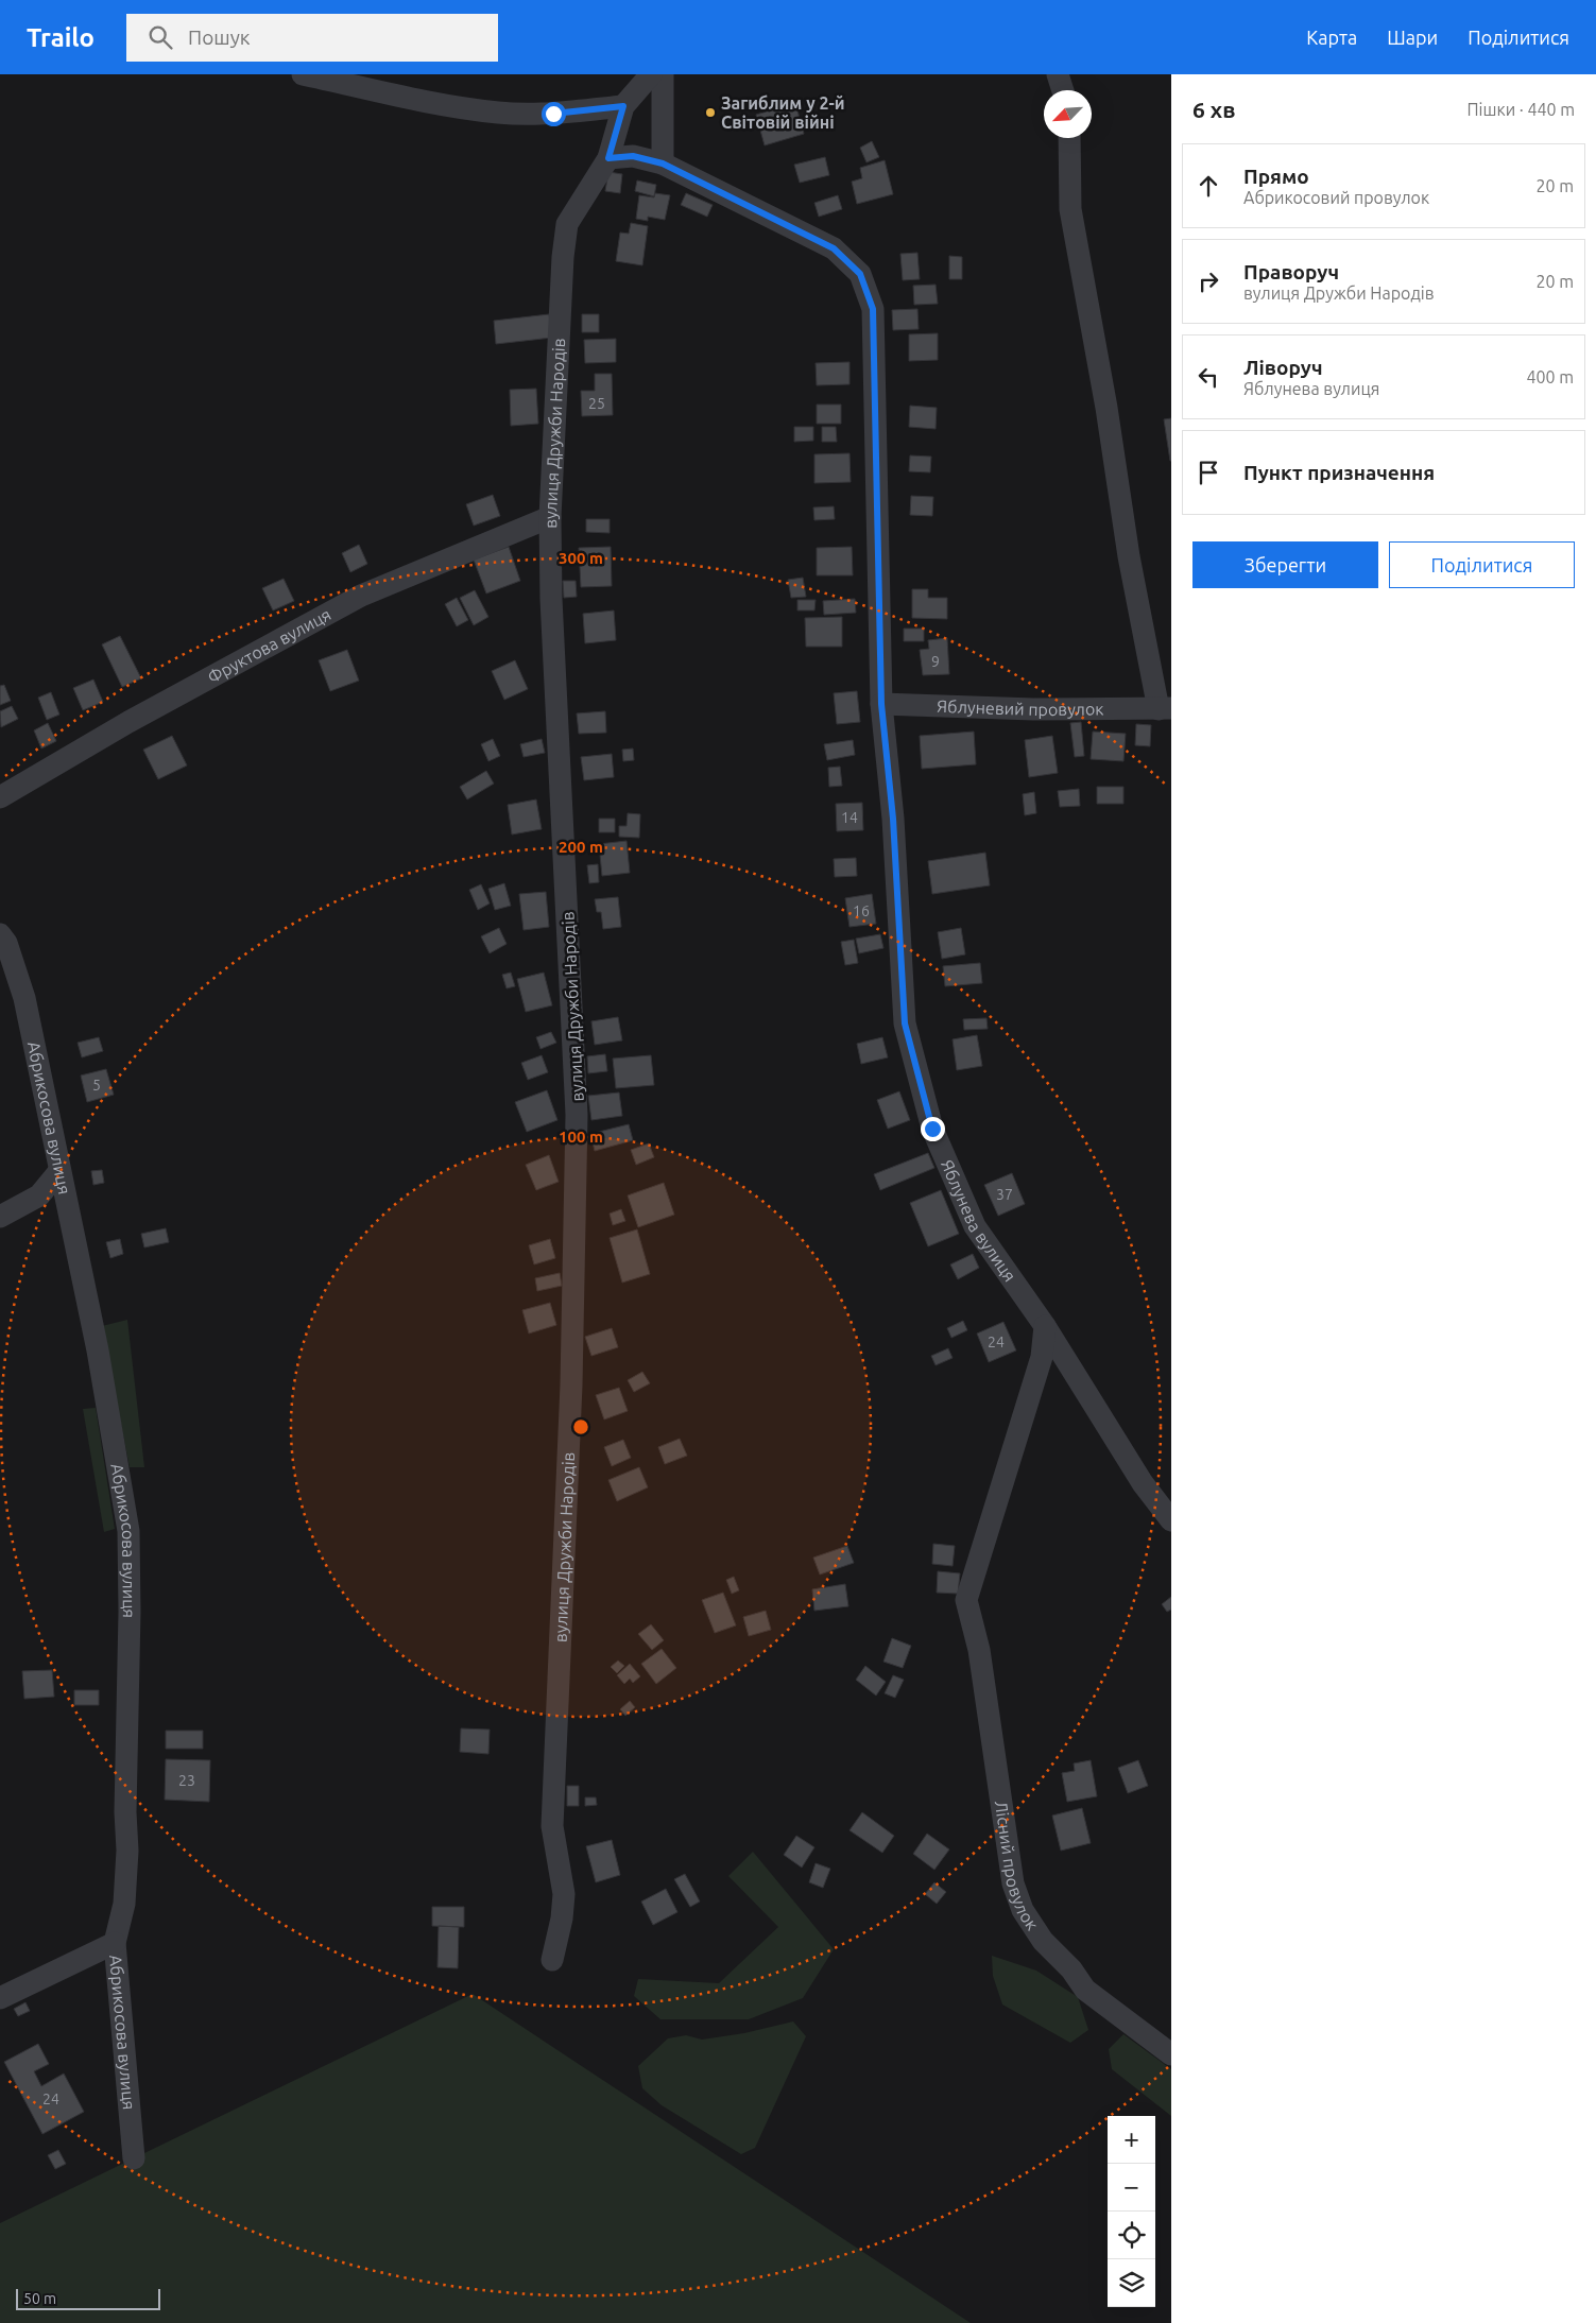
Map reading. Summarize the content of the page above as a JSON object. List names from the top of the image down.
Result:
{
  "streets": {
    "street": [
      "вулиця Дружби Народів",
      "Фруктова вулиця",
      "Яблуневий провулок",
      "Абрикосова вулиця",
      "Яблунева вулиця",
      "Лісний провулок"
    ]
  },
  "crossings": [
    ["вулиця Дружби Народів", "Фруктова вулиця"],
    ["вулиця Дружби Народів", "Яблунева вулиця"],
    ["Яблуневий провулок", "Яблунева вулиця"],
    ["Яблунева вулиця", "Лісний провулок"]
  ],
  "places": ["Загиблим у 2-й Світовій війні"],
  "house_numbers": [
    "25",
    "9",
    "14",
    "16",
    "5",
    "37",
    "24",
    "23",
    "24"
  ],
  "scale_bar": "50 m",
  "north": "bottom left",
  "page": {
    "header": "Trailo",
    "search": "Пошук",
    "nav": ["Карта", "Шари", "Поділитися"],
    "heading": ["6 хв", "Пішки · 440 m"],
    "list": [
      ["Прямо", "Абрикосовий провулок", "20 m"],
      ["Праворуч", "вулиця Дружби Народів", "20 m"],
      ["Ліворуч", "Яблунева вулиця", "400 m"],
      "Пункт призначення"
    ],
    "buttons": ["Зберегти", "Поділитися"],
    "map_buttons": ["+", "−"],
    "scale": "50 m"
  },
  "rings": ["300 m", "200 m", "100 m"]
}
